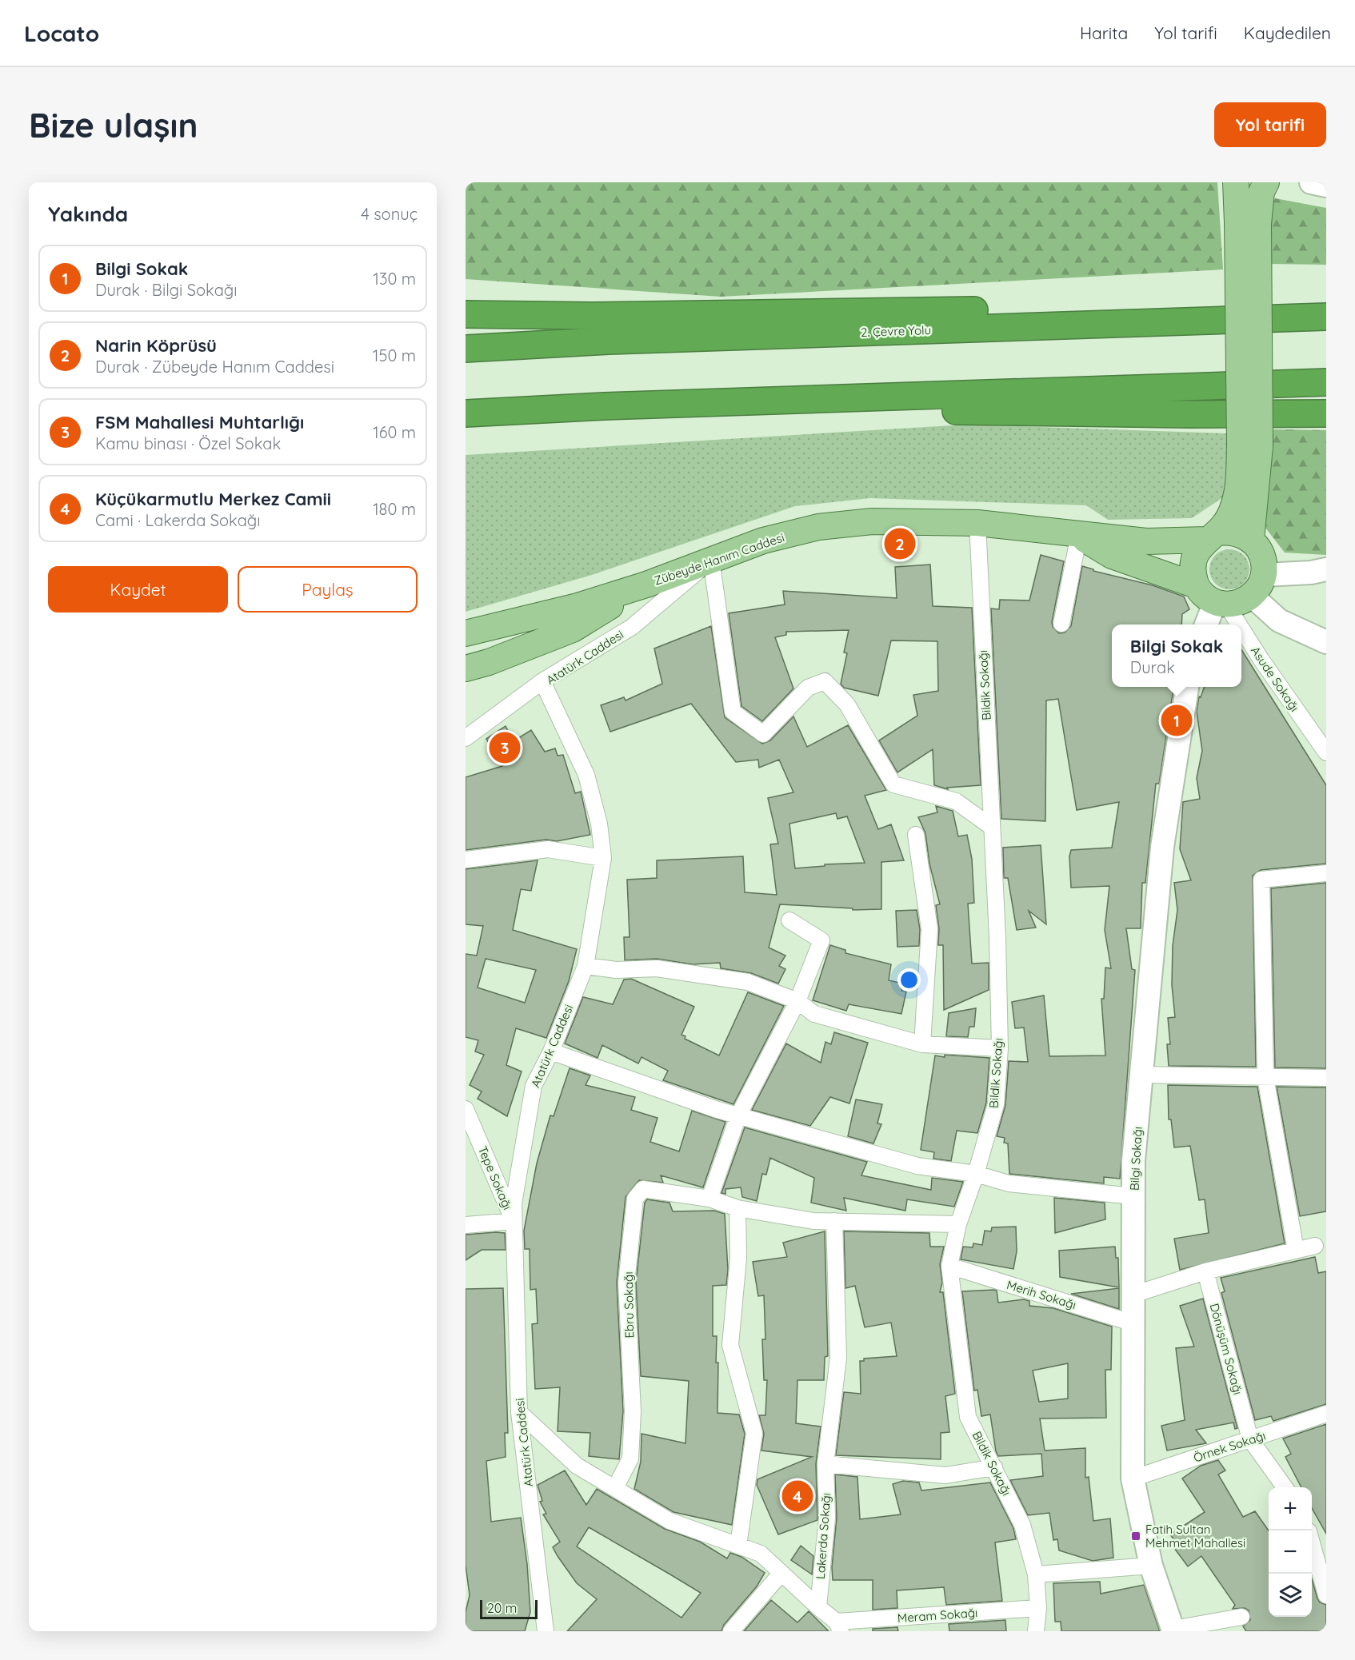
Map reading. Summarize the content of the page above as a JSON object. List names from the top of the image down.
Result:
{
  "streets": {
    "highway": ["2. Çevre Yolu"],
    "main road": ["Zübeyde Hanım Caddesi"],
    "street": [
      "Atatürk Caddesi",
      "Asude Sokağı",
      "Bildik Sokağı",
      "Bilgi Sokağı",
      "Tepe Sokağı",
      "Merih Sokağı",
      "Ebru Sokağı",
      "Dönüşüm Sokağı",
      "Örnek Sokağı",
      "Lakerda Sokağı",
      "Meram Sokağı"
    ]
  },
  "crossings": [
    ["Zübeyde Hanım Caddesi", "Atatürk Caddesi"],
    ["Zübeyde Hanım Caddesi", "Asude Sokağı"],
    ["Zübeyde Hanım Caddesi", "Bildik Sokağı"],
    ["Atatürk Caddesi", "Tepe Sokağı"],
    ["Bildik Sokağı", "Merih Sokağı"],
    ["Bildik Sokağı", "Ebru Sokağı"],
    ["Bildik Sokağı", "Meram Sokağı"],
    ["Bilgi Sokağı", "Merih Sokağı"],
    ["Bilgi Sokağı", "Örnek Sokağı"],
    ["Ebru Sokağı", "Lakerda Sokağı"],
    ["Dönüşüm Sokağı", "Örnek Sokağı"]
  ],
  "places": {
    "transit": ["Fatih Sultan Mehmet Mahallesi"]
  },
  "scale_bar": "20 m",
  "page": {
    "header": "Locato",
    "nav": ["Harita", "Yol tarifi", "Kaydedilen"],
    "buttons": [
      "Yol tarifi",
      ["Kaydet", "Paylaş"]
    ],
    "title": "Bize ulaşın",
    "heading": ["Yakında", "4 sonuç"],
    "list": [
      {
        "mark": "1",
        "name": "Bilgi Sokak",
        "note": "Durak · Bilgi Sokağı",
        "value": "130 m"
      },
      {
        "mark": "2",
        "name": "Narin Köprüsü",
        "note": "Durak · Zübeyde Hanım Caddesi",
        "value": "150 m"
      },
      {
        "mark": "3",
        "name": "FSM Mahallesi Muhtarlığı",
        "note": "Kamu binası · Özel Sokak",
        "value": "160 m"
      },
      {
        "mark": "4",
        "name": "Küçükarmutlu Merkez Camii",
        "note": "Cami · Lakerda Sokağı",
        "value": "180 m"
      }
    ],
    "pins": [
      "2",
      "1",
      "3",
      "4"
    ],
    "popup": ["Bilgi Sokak", "Durak"],
    "map_buttons": ["+", "−"],
    "scale": "20 m"
  }
}
